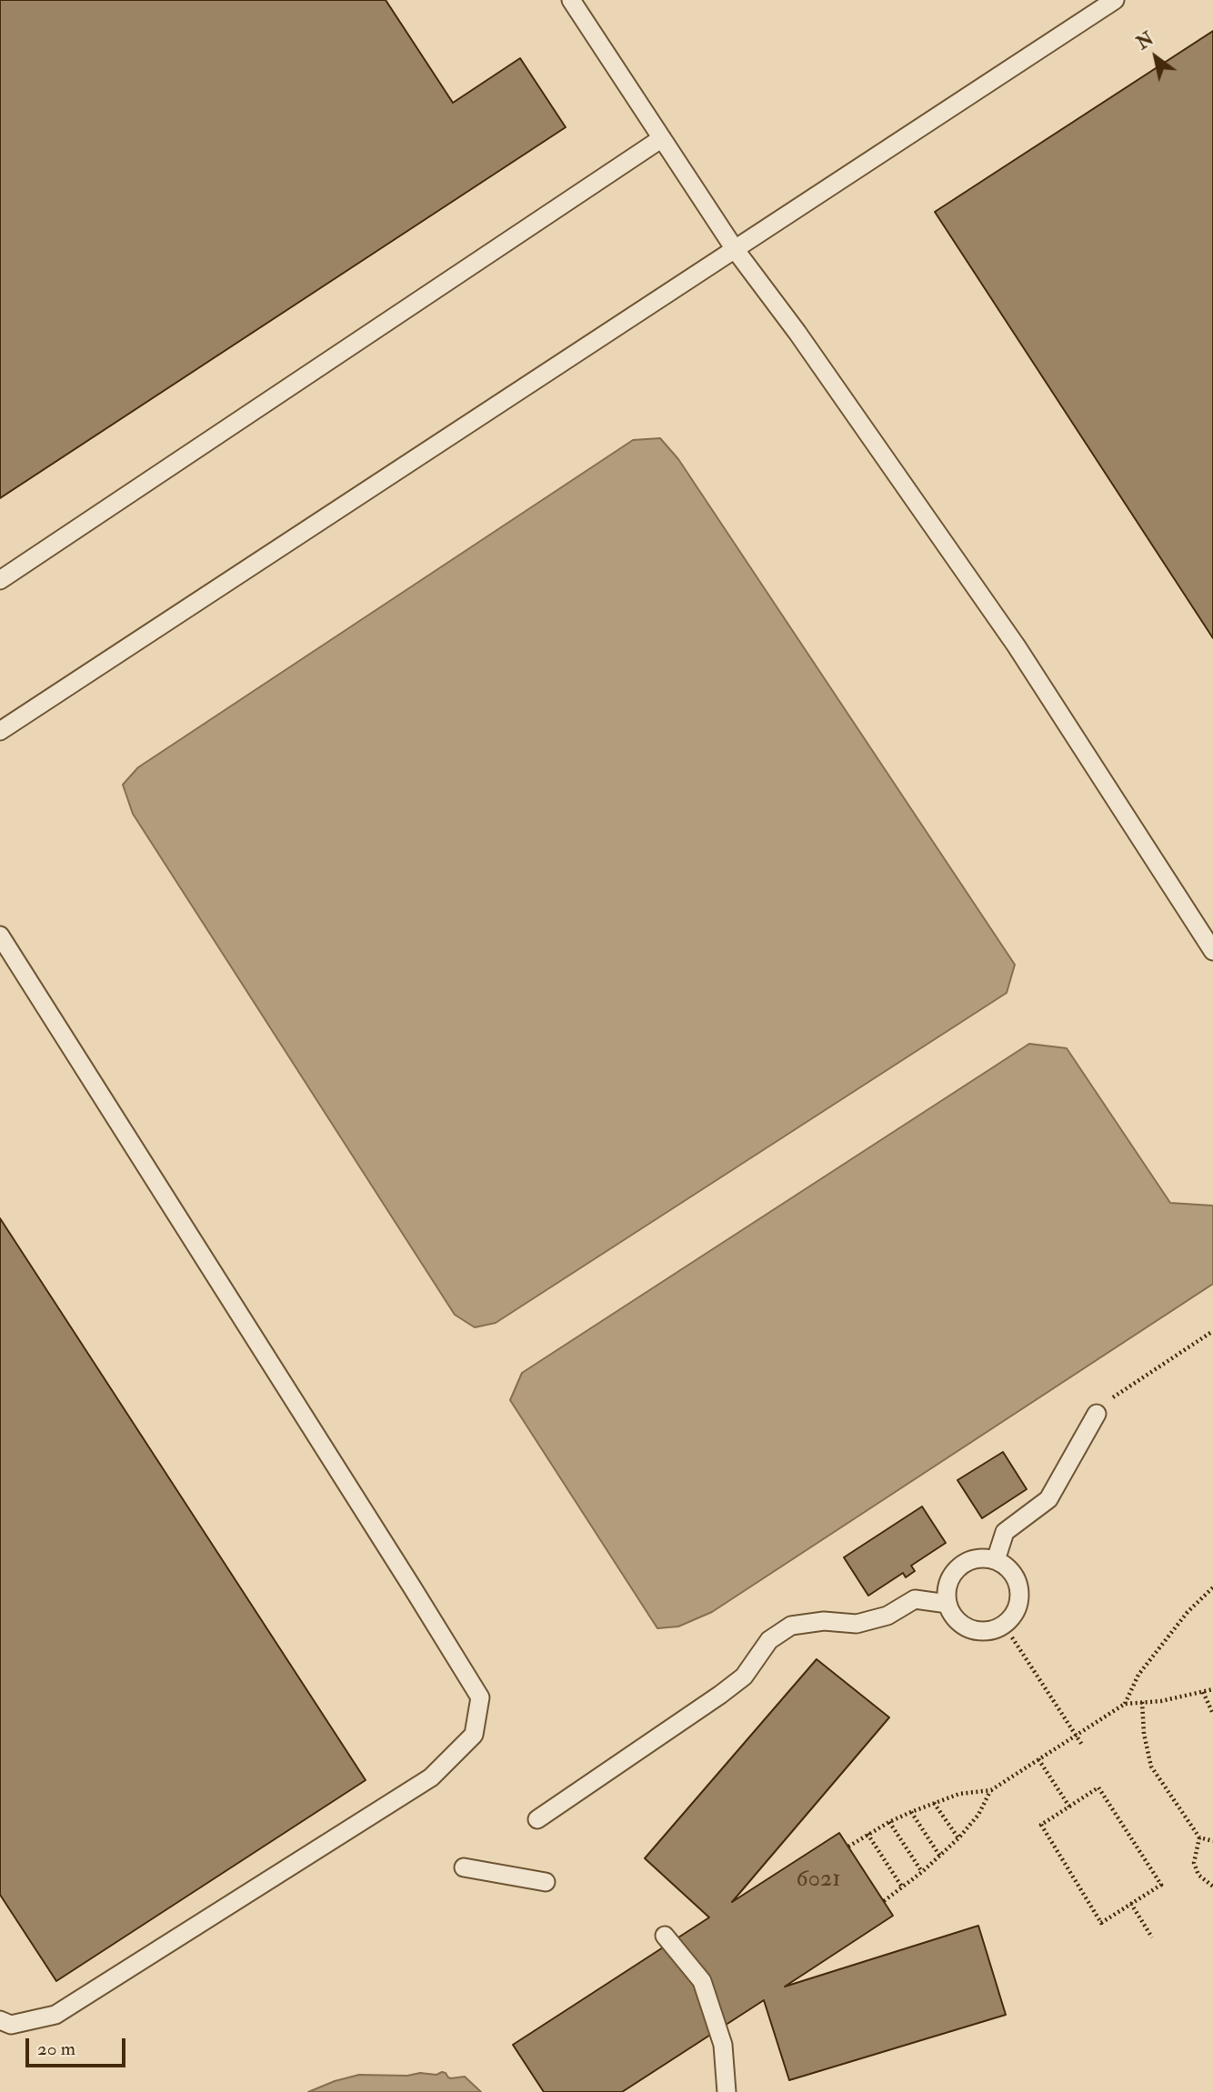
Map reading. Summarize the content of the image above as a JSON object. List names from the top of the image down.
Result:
{
  "house_numbers": ["6021"],
  "scale_bar": "20 m",
  "north": "top left"
}
